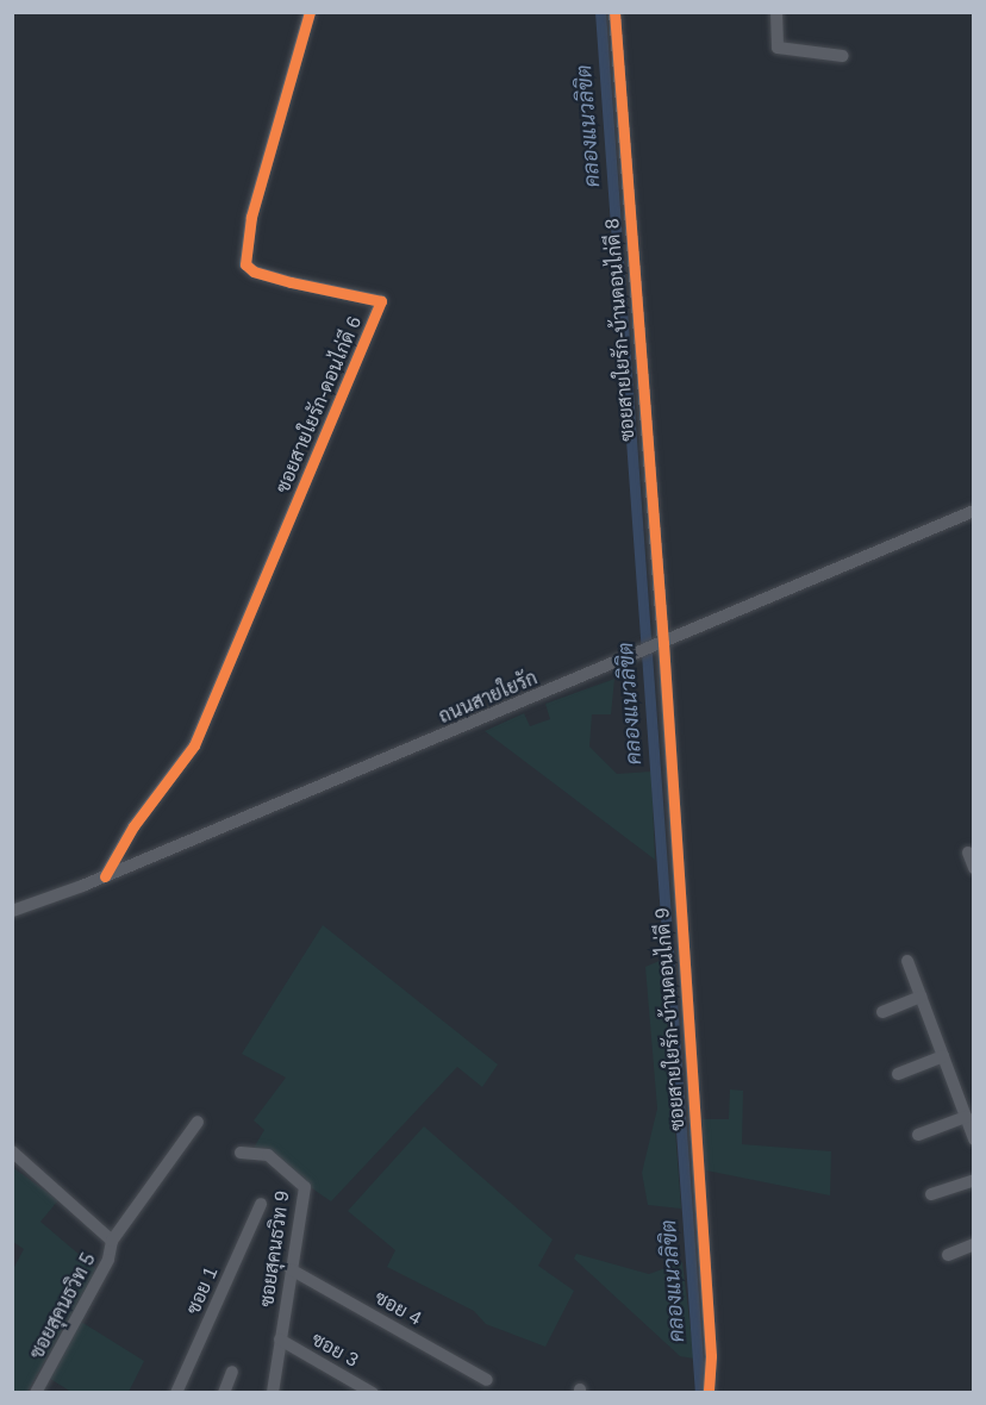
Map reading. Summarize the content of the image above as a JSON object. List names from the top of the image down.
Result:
{
  "streets": {
    "street": [
      "ซอยสายใยรัก-บ้านดอนไก่ดี 8",
      "ซอยสายใยรัก-ดอนไก่ดี 6",
      "ถนนสายใยรัก",
      "ซอยสายใยรัก-บ้านดอนไก่ดี 9",
      "ซอยสุคนธวิท 9",
      "ซอย 1",
      "ซอยสุคนธวิท 5",
      "ซอย 4",
      "ซอย 3"
    ]
  },
  "crossings": [
    ["ซอยสายใยรัก-บ้านดอนไก่ดี 8", "ถนนสายใยรัก"],
    ["ซอยสายใยรัก-บ้านดอนไก่ดี 8", "ซอยสายใยรัก-บ้านดอนไก่ดี 9"],
    ["ซอยสายใยรัก-ดอนไก่ดี 6", "ถนนสายใยรัก"],
    ["ถนนสายใยรัก", "ซอยสายใยรัก-บ้านดอนไก่ดี 9"],
    ["ซอยสุคนธวิท 9", "ซอย 4"],
    ["ซอยสุคนธวิท 9", "ซอย 3"]
  ],
  "water": ["คลองแนวลิขิต"]
}
